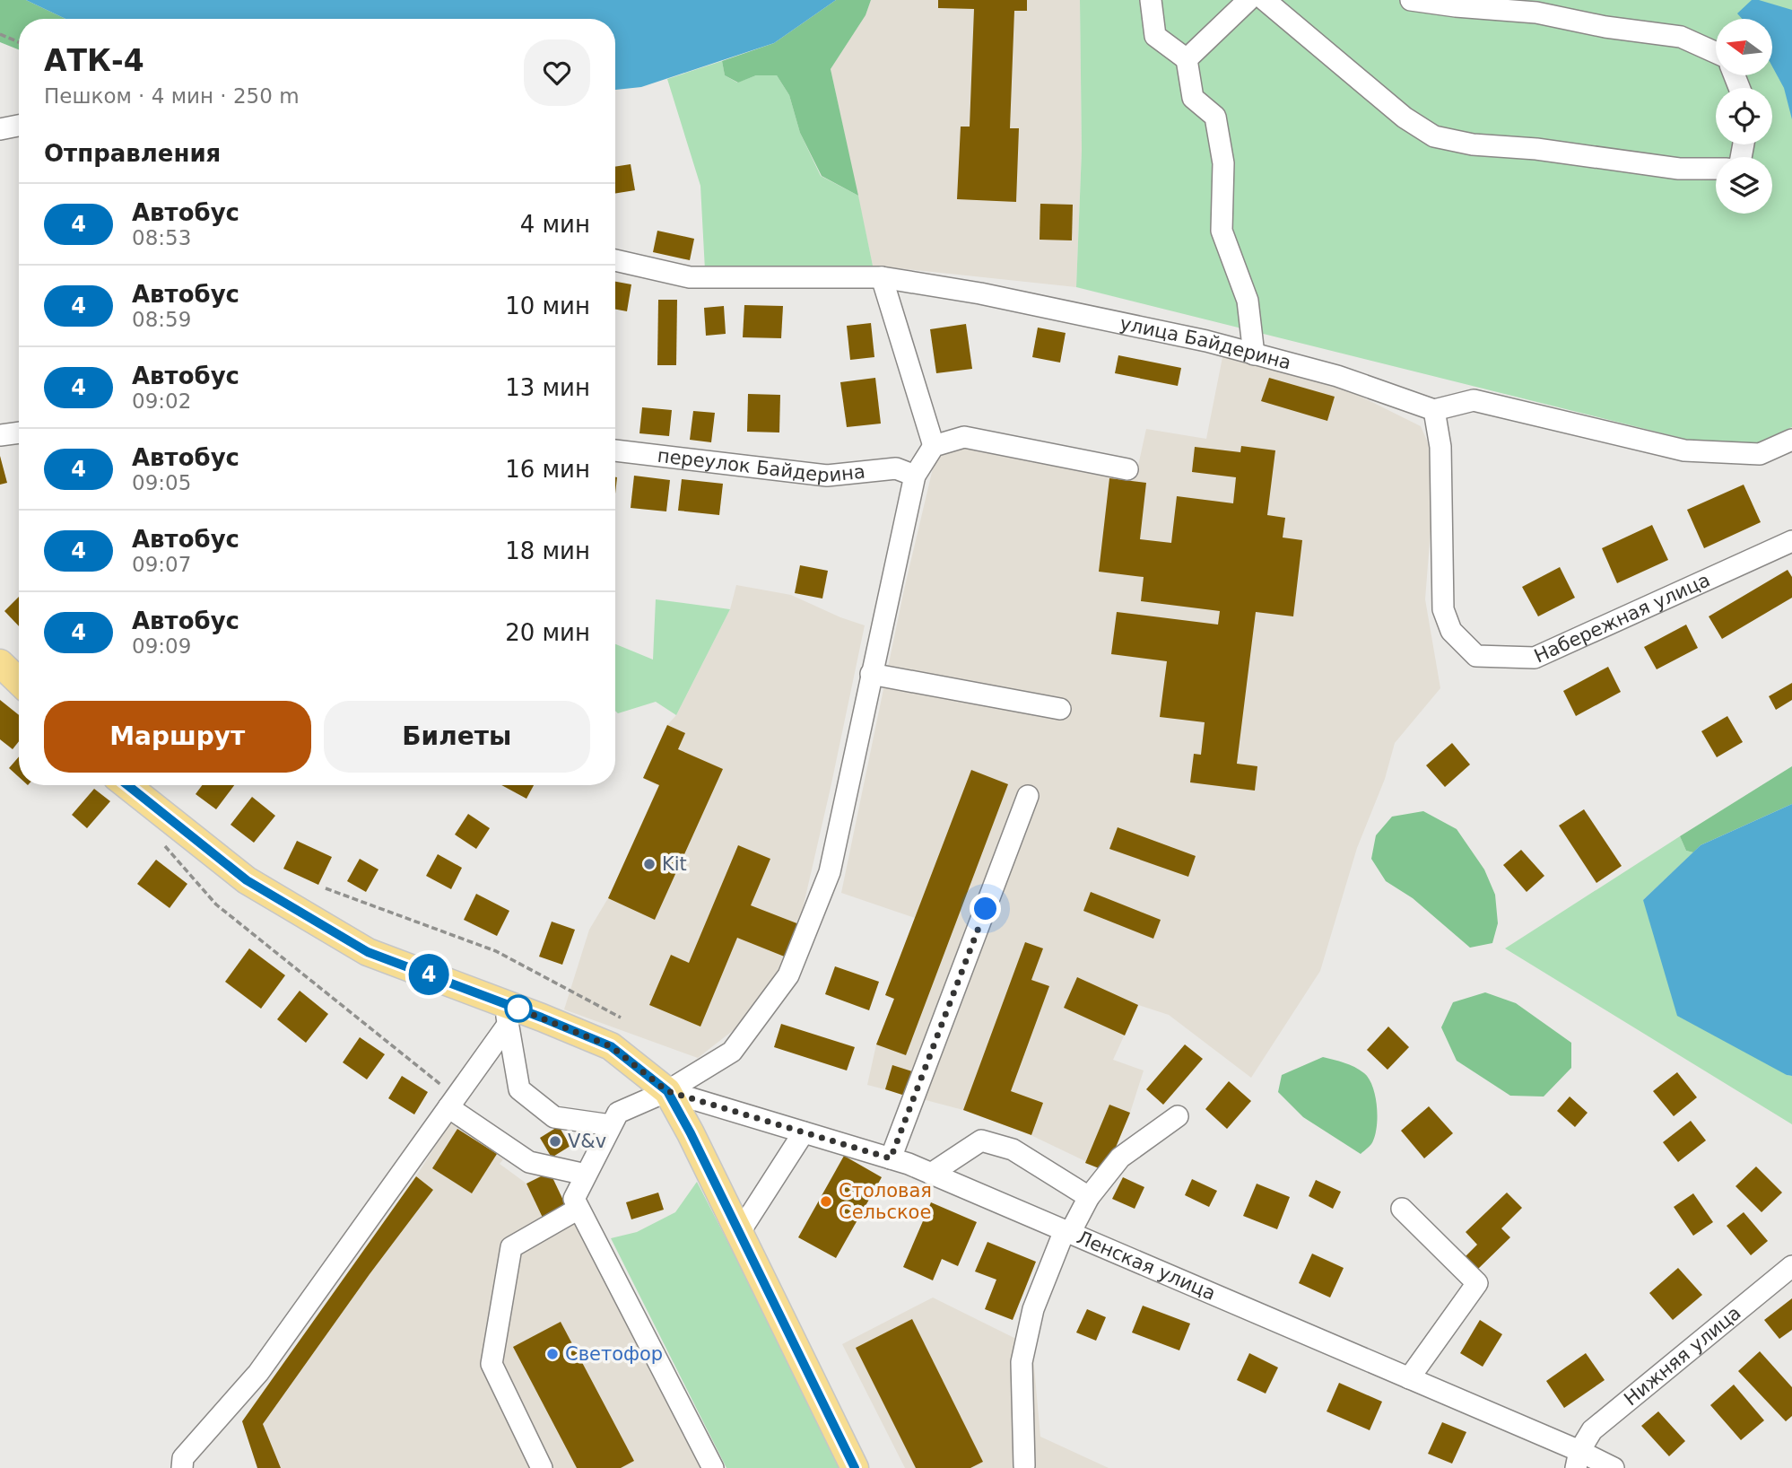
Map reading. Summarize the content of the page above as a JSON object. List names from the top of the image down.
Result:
{
  "streets": {
    "street": [
      "улица Байдерина",
      "переулок Байдерина",
      "Набережная улица",
      "Ленская улица",
      "Нижняя улица"
    ]
  },
  "crossings": [
    ["улица Байдерина", "Набережная улица"],
    ["Ленская улица", "Нижняя улица"]
  ],
  "places": [
    "Kit",
    "V&v",
    "Столовая Сельское",
    "Светофор"
  ],
  "lines": ["bus line 4"],
  "north": "left",
  "page": {
    "on_map": "4",
    "heading": [
      ["АТК-4", "Пешком · 4 мин · 250 m"],
      "Отправления"
    ],
    "list": [
      {
        "mark": "4",
        "name": "Автобус",
        "note": "08:53",
        "value": "4 мин"
      },
      {
        "mark": "4",
        "name": "Автобус",
        "note": "08:59",
        "value": "10 мин"
      },
      {
        "mark": "4",
        "name": "Автобус",
        "note": "09:02",
        "value": "13 мин"
      },
      {
        "mark": "4",
        "name": "Автобус",
        "note": "09:05",
        "value": "16 мин"
      },
      {
        "mark": "4",
        "name": "Автобус",
        "note": "09:07",
        "value": "18 мин"
      },
      {
        "mark": "4",
        "name": "Автобус",
        "note": "09:09",
        "value": "20 мин"
      }
    ],
    "buttons": ["Маршрут", "Билеты"]
  }
}
